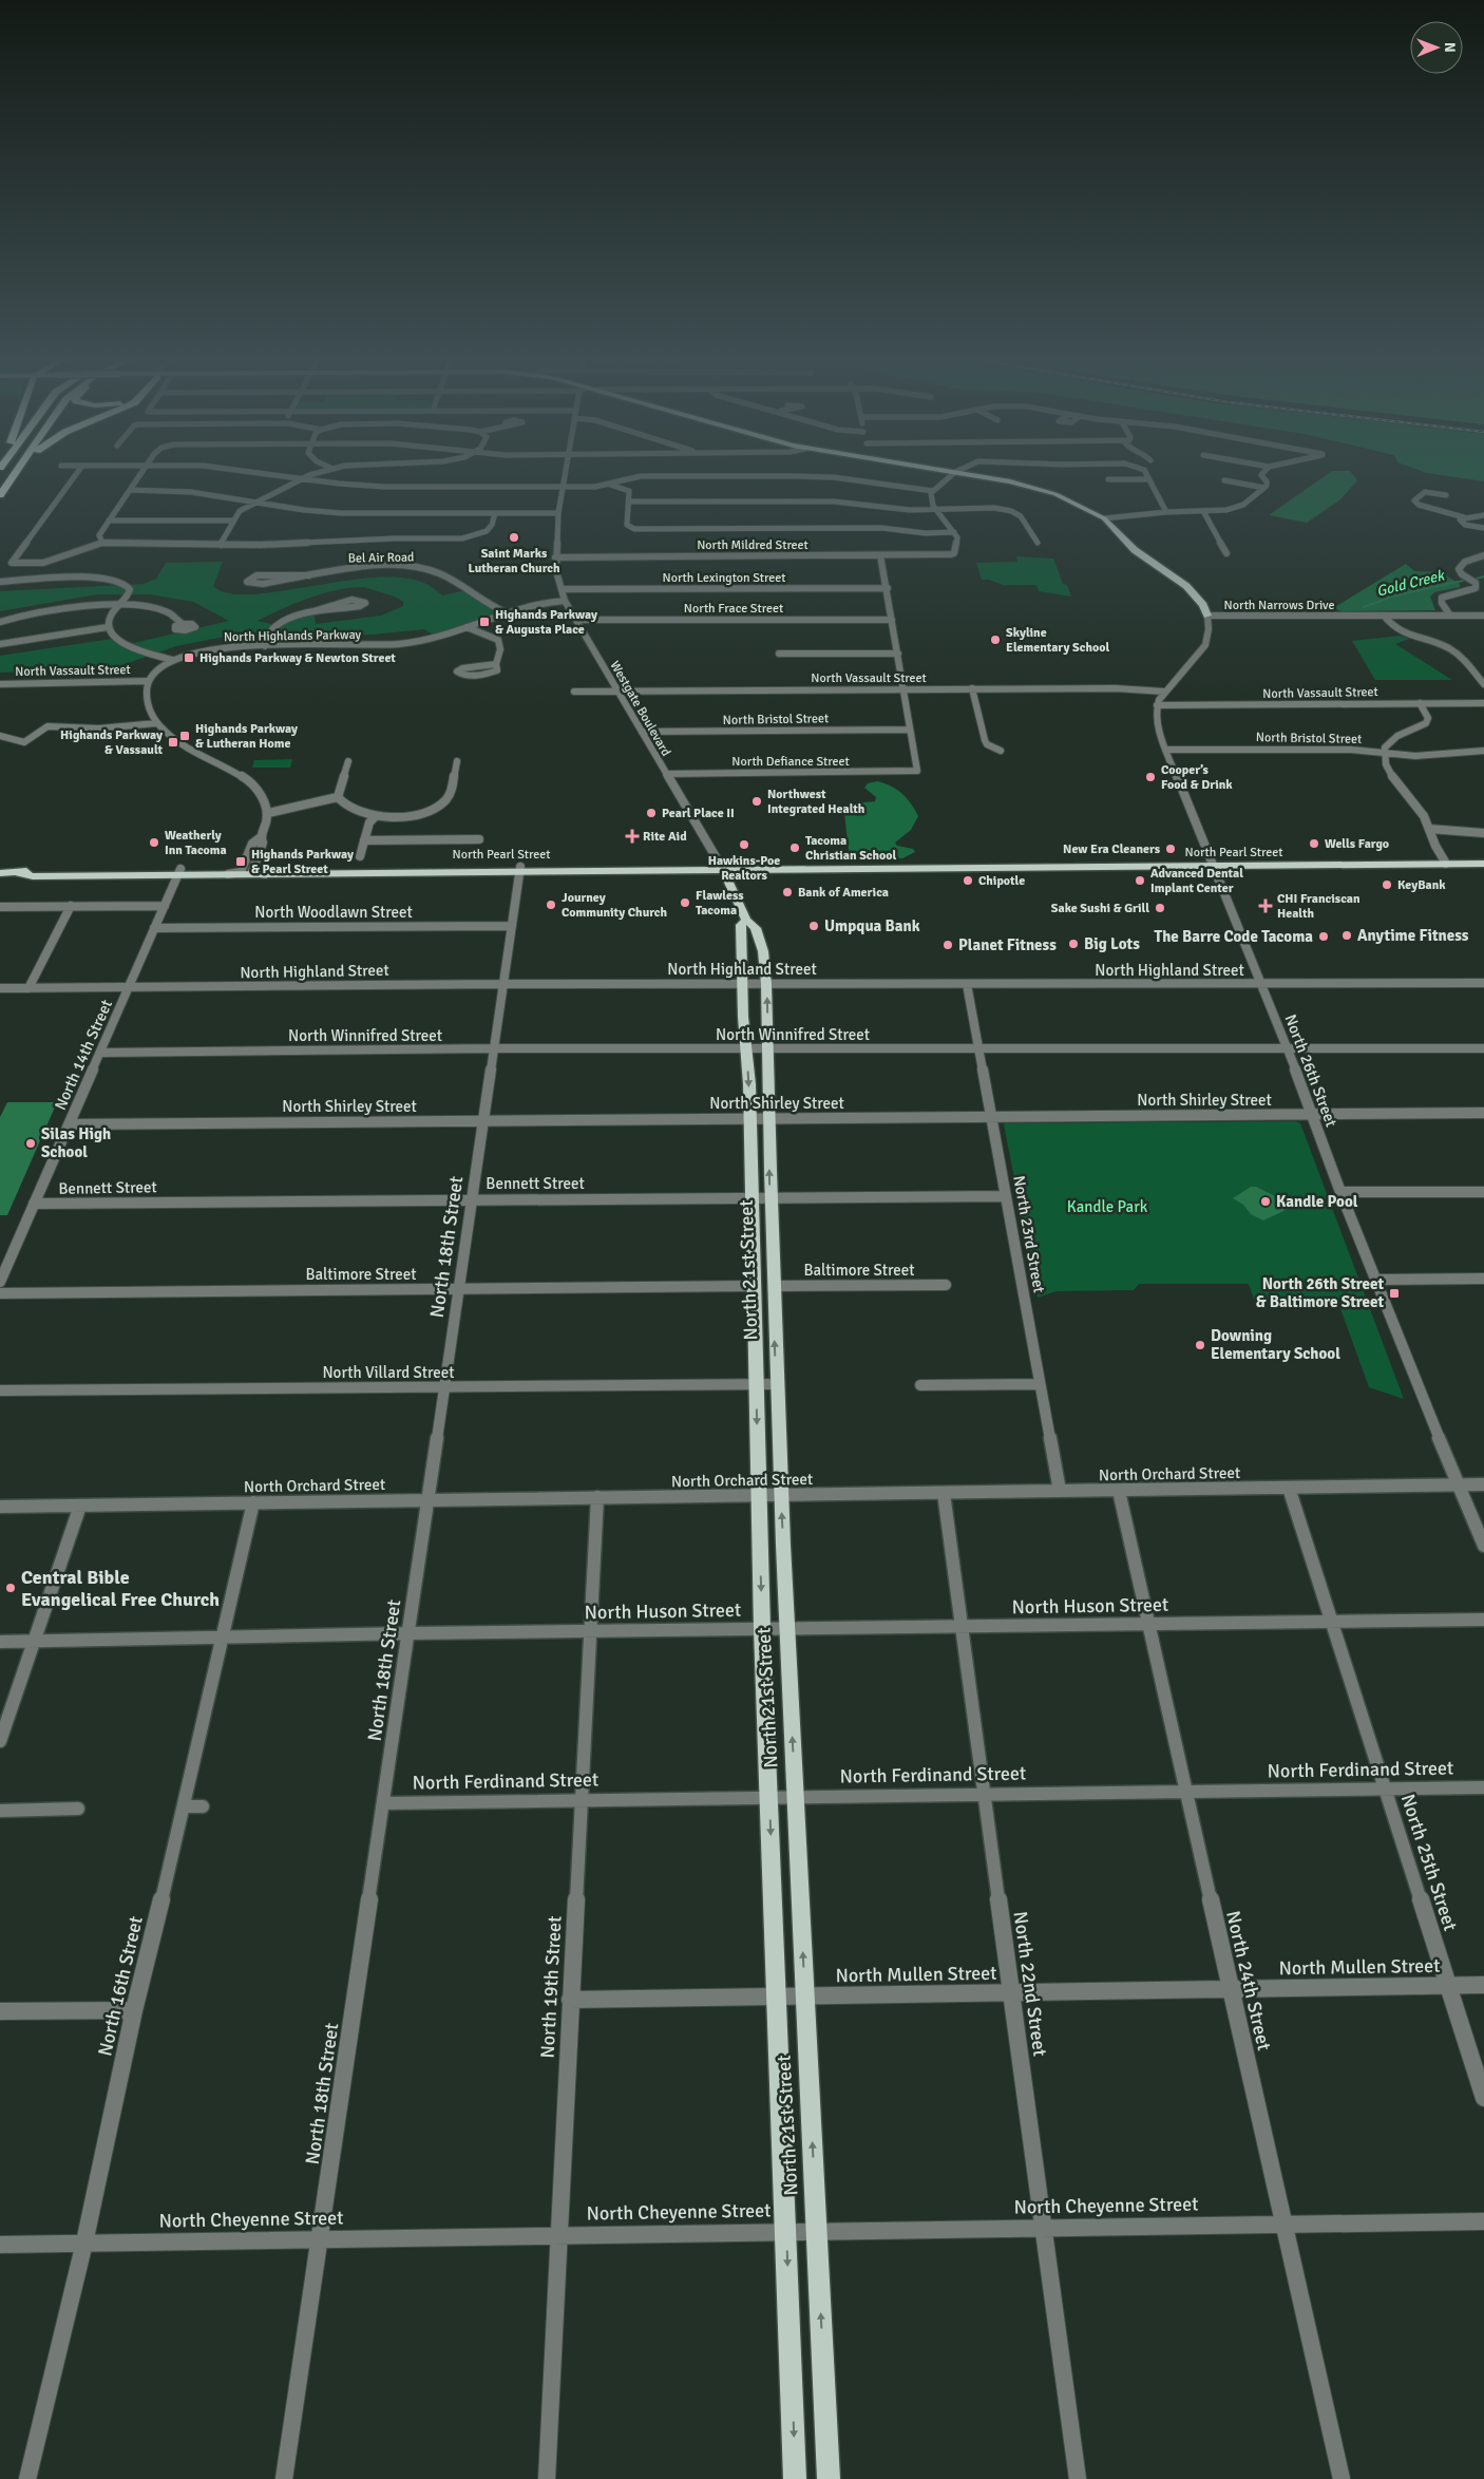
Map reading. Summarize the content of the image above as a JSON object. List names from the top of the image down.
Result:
{
  "streets": {
    "main road": ["North Narrows Drive", "North Pearl Street", "North 21st Street"],
    "street": [
      "North Mildred Street",
      "Bel Air Road",
      "North Lexington Street",
      "North Frace Street",
      "North Highlands Parkway",
      "North Vassault Street",
      "Westgate Boulevard",
      "North Bristol Street",
      "North Defiance Street",
      "North Woodlawn Street",
      "North Highland Street",
      "North Winnifred Street",
      "North 14th Street",
      "North 26th Street",
      "North Shirley Street",
      "Bennett Street",
      "North 23rd Street",
      "North 18th Street",
      "Baltimore Street",
      "North Villard Street",
      "North Orchard Street",
      "North Huson Street",
      "North Ferdinand Street",
      "North 25th Street",
      "North Mullen Street",
      "North 24th Street",
      "North 22nd Street",
      "North 16th Street",
      "North 19th Street",
      "North Cheyenne Street"
    ]
  },
  "crossings": [
    ["North Mildred Street", "Westgate Boulevard"],
    ["Bel Air Road", "North Highlands Parkway"],
    ["North Lexington Street", "Westgate Boulevard"],
    ["North Frace Street", "Westgate Boulevard"],
    ["North Highlands Parkway", "North Vassault Street"],
    ["North Highlands Parkway", "Westgate Boulevard"],
    ["North Vassault Street", "Westgate Boulevard"],
    ["North Vassault Street", "North 26th Street"],
    ["Westgate Boulevard", "North Bristol Street"],
    ["Westgate Boulevard", "North Defiance Street"],
    ["Westgate Boulevard", "North Pearl Street"],
    ["Westgate Boulevard", "North 21st Street"],
    ["North Bristol Street", "North Defiance Street"],
    ["North Bristol Street", "North 26th Street"],
    ["North Pearl Street", "North 14th Street"],
    ["North Pearl Street", "North 26th Street"],
    ["North Pearl Street", "North 18th Street"],
    ["North Pearl Street", "North 21st Street"],
    ["North Woodlawn Street", "North 14th Street"],
    ["North Woodlawn Street", "North 18th Street"],
    ["North Highland Street", "North 14th Street"],
    ["North Highland Street", "North 26th Street"],
    ["North Highland Street", "North 23rd Street"],
    ["North Highland Street", "North 18th Street"],
    ["North Highland Street", "North 21st Street"],
    ["North Winnifred Street", "North 14th Street"],
    ["North Winnifred Street", "North 26th Street"],
    ["North Winnifred Street", "North 23rd Street"],
    ["North Winnifred Street", "North 18th Street"],
    ["North Winnifred Street", "North 21st Street"],
    ["North 14th Street", "North Shirley Street"],
    ["North 14th Street", "Bennett Street"],
    ["North 26th Street", "North Shirley Street"],
    ["North 26th Street", "North Orchard Street"],
    ["North Shirley Street", "North 23rd Street"],
    ["North Shirley Street", "North 18th Street"],
    ["North Shirley Street", "North 21st Street"],
    ["Bennett Street", "North 23rd Street"],
    ["Bennett Street", "North 18th Street"],
    ["Bennett Street", "North 21st Street"],
    ["North 23rd Street", "North Orchard Street"],
    ["North 18th Street", "Baltimore Street"],
    ["North 18th Street", "North Villard Street"],
    ["North 18th Street", "North Orchard Street"],
    ["North 18th Street", "North Huson Street"],
    ["North 18th Street", "North Ferdinand Street"],
    ["North 18th Street", "North Cheyenne Street"],
    ["North 21st Street", "Baltimore Street"],
    ["North 21st Street", "North Villard Street"],
    ["North 21st Street", "North Orchard Street"],
    ["North 21st Street", "North Huson Street"],
    ["North 21st Street", "North Ferdinand Street"],
    ["North 21st Street", "North Mullen Street"],
    ["North 21st Street", "North Cheyenne Street"],
    ["North Orchard Street", "North 25th Street"],
    ["North Orchard Street", "North 24th Street"],
    ["North Orchard Street", "North 22nd Street"],
    ["North Orchard Street", "North 16th Street"],
    ["North Orchard Street", "North 19th Street"],
    ["North Huson Street", "North 25th Street"],
    ["North Huson Street", "North 24th Street"],
    ["North Huson Street", "North 22nd Street"],
    ["North Huson Street", "North 16th Street"],
    ["North Huson Street", "North 19th Street"],
    ["North Ferdinand Street", "North 25th Street"],
    ["North Ferdinand Street", "North 24th Street"],
    ["North Ferdinand Street", "North 22nd Street"],
    ["North Ferdinand Street", "North 19th Street"],
    ["North 25th Street", "North Mullen Street"],
    ["North Mullen Street", "North 24th Street"],
    ["North Mullen Street", "North 22nd Street"],
    ["North Mullen Street", "North 19th Street"],
    ["North 24th Street", "North Cheyenne Street"],
    ["North 22nd Street", "North Cheyenne Street"],
    ["North 16th Street", "North Cheyenne Street"],
    ["North 19th Street", "North Cheyenne Street"]
  ],
  "water": ["Gold Creek"],
  "parks": ["Kandle Park"],
  "places": {
    "other": [
      "Saint Marks Lutheran Church",
      "Skyline Elementary School",
      "Cooper’s Food & Drink",
      "Northwest Integrated Health",
      "Pearl Place II",
      "Weatherly Inn Tacoma",
      "Wells Fargo",
      "Hawkins-Poe Realtors",
      "Tacoma Christian School",
      "New Era Cleaners",
      "Chipotle",
      "Advanced Dental Implant Center",
      "KeyBank",
      "Bank of America",
      "Flawless Tacoma",
      "Journey Community Church",
      "Sake Sushi & Grill",
      "Umpqua Bank",
      "Anytime Fitness",
      "The Barre Code Tacoma",
      "Big Lots",
      "Planet Fitness",
      "Silas High School",
      "Kandle Pool",
      "Downing Elementary School",
      "Central Bible Evangelical Free Church"
    ],
    "transit": [
      "Highands Parkway & Augusta Place",
      "Highands Parkway & Newton Street",
      "Highands Parkway & Lutheran Home",
      "Highands Parkway & Vassault",
      "Highands Parkway & Pearl Street",
      "North 26th Street & Baltimore Street"
    ],
    "health": ["Rite Aid", "CHI Franciscan Health"]
  },
  "north": "right"
}
